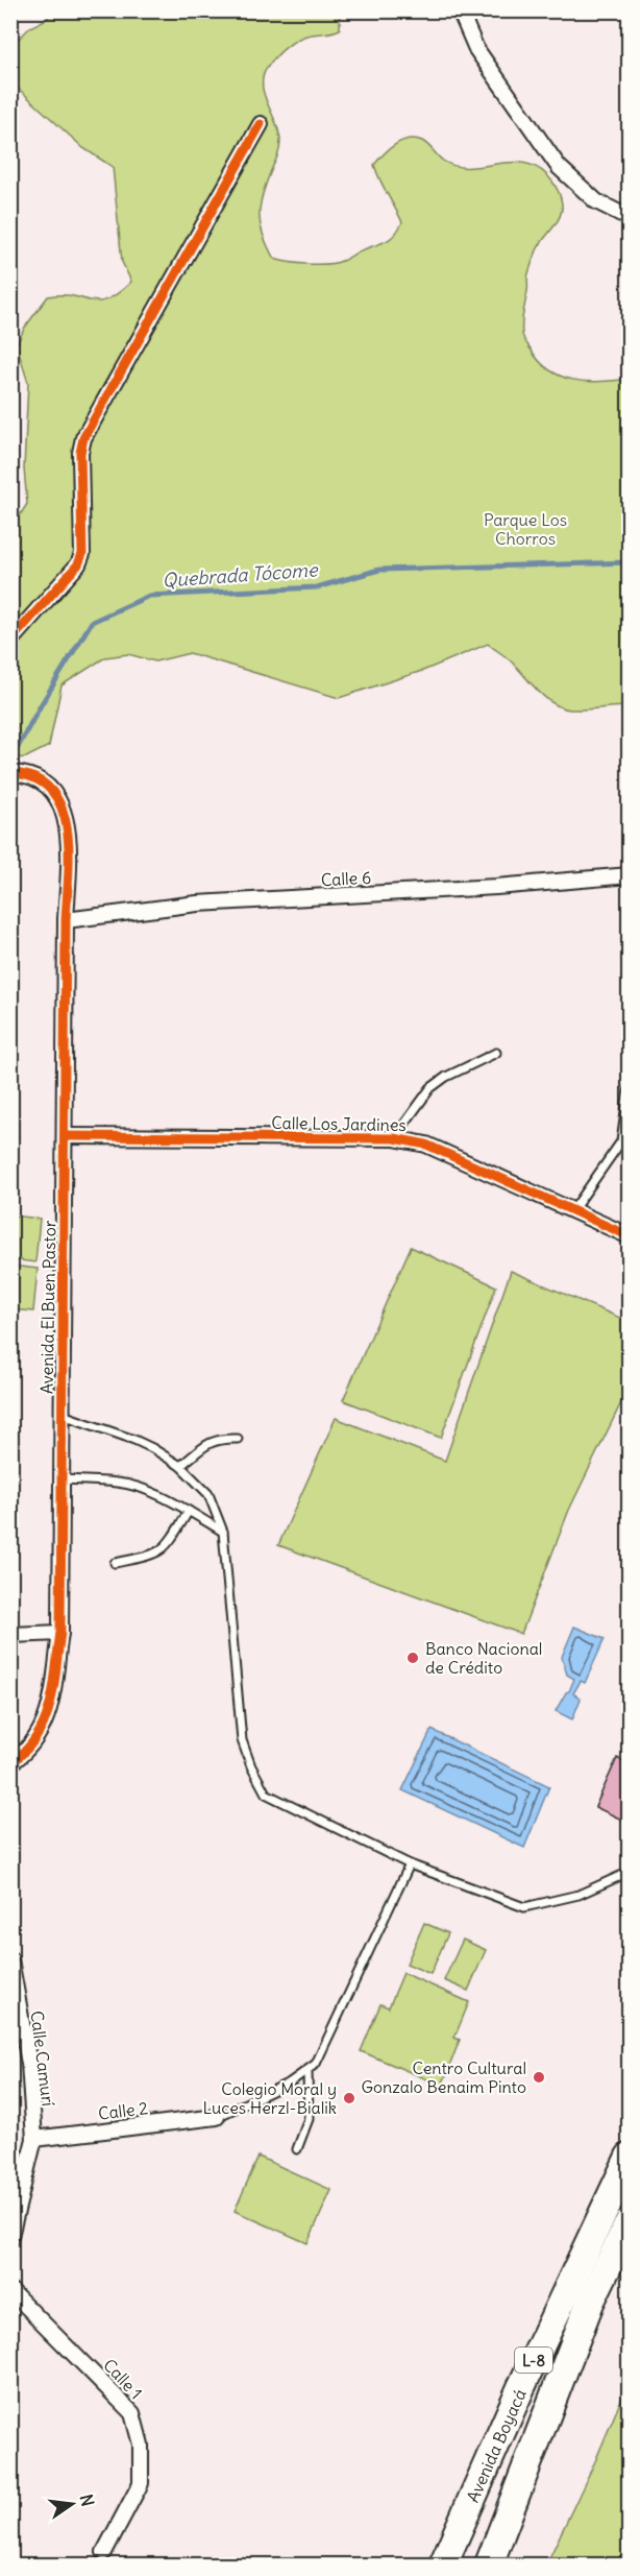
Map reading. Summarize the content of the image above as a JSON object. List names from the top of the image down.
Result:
{
  "streets": {
    "highway": ["L-8", "Avenida Boyacá"],
    "street": [
      "Calle 6",
      "Calle Los Jardines",
      "Avenida El Buen Pastor",
      "Calle Camurí",
      "Calle 2",
      "Calle 1"
    ]
  },
  "crossings": [
    ["Calle 6", "Avenida El Buen Pastor"],
    ["Calle Los Jardines", "Avenida El Buen Pastor"],
    ["Calle Camurí", "Calle 2"]
  ],
  "water": ["Quebrada Tócome"],
  "parks": ["Parque Los Chorros"],
  "places": ["Banco Nacional de Crédito", "Centro Cultural Gonzalo Benaim Pinto", "Colegio Moral y Luces Herzl-Bialik"],
  "north": "right"
}
